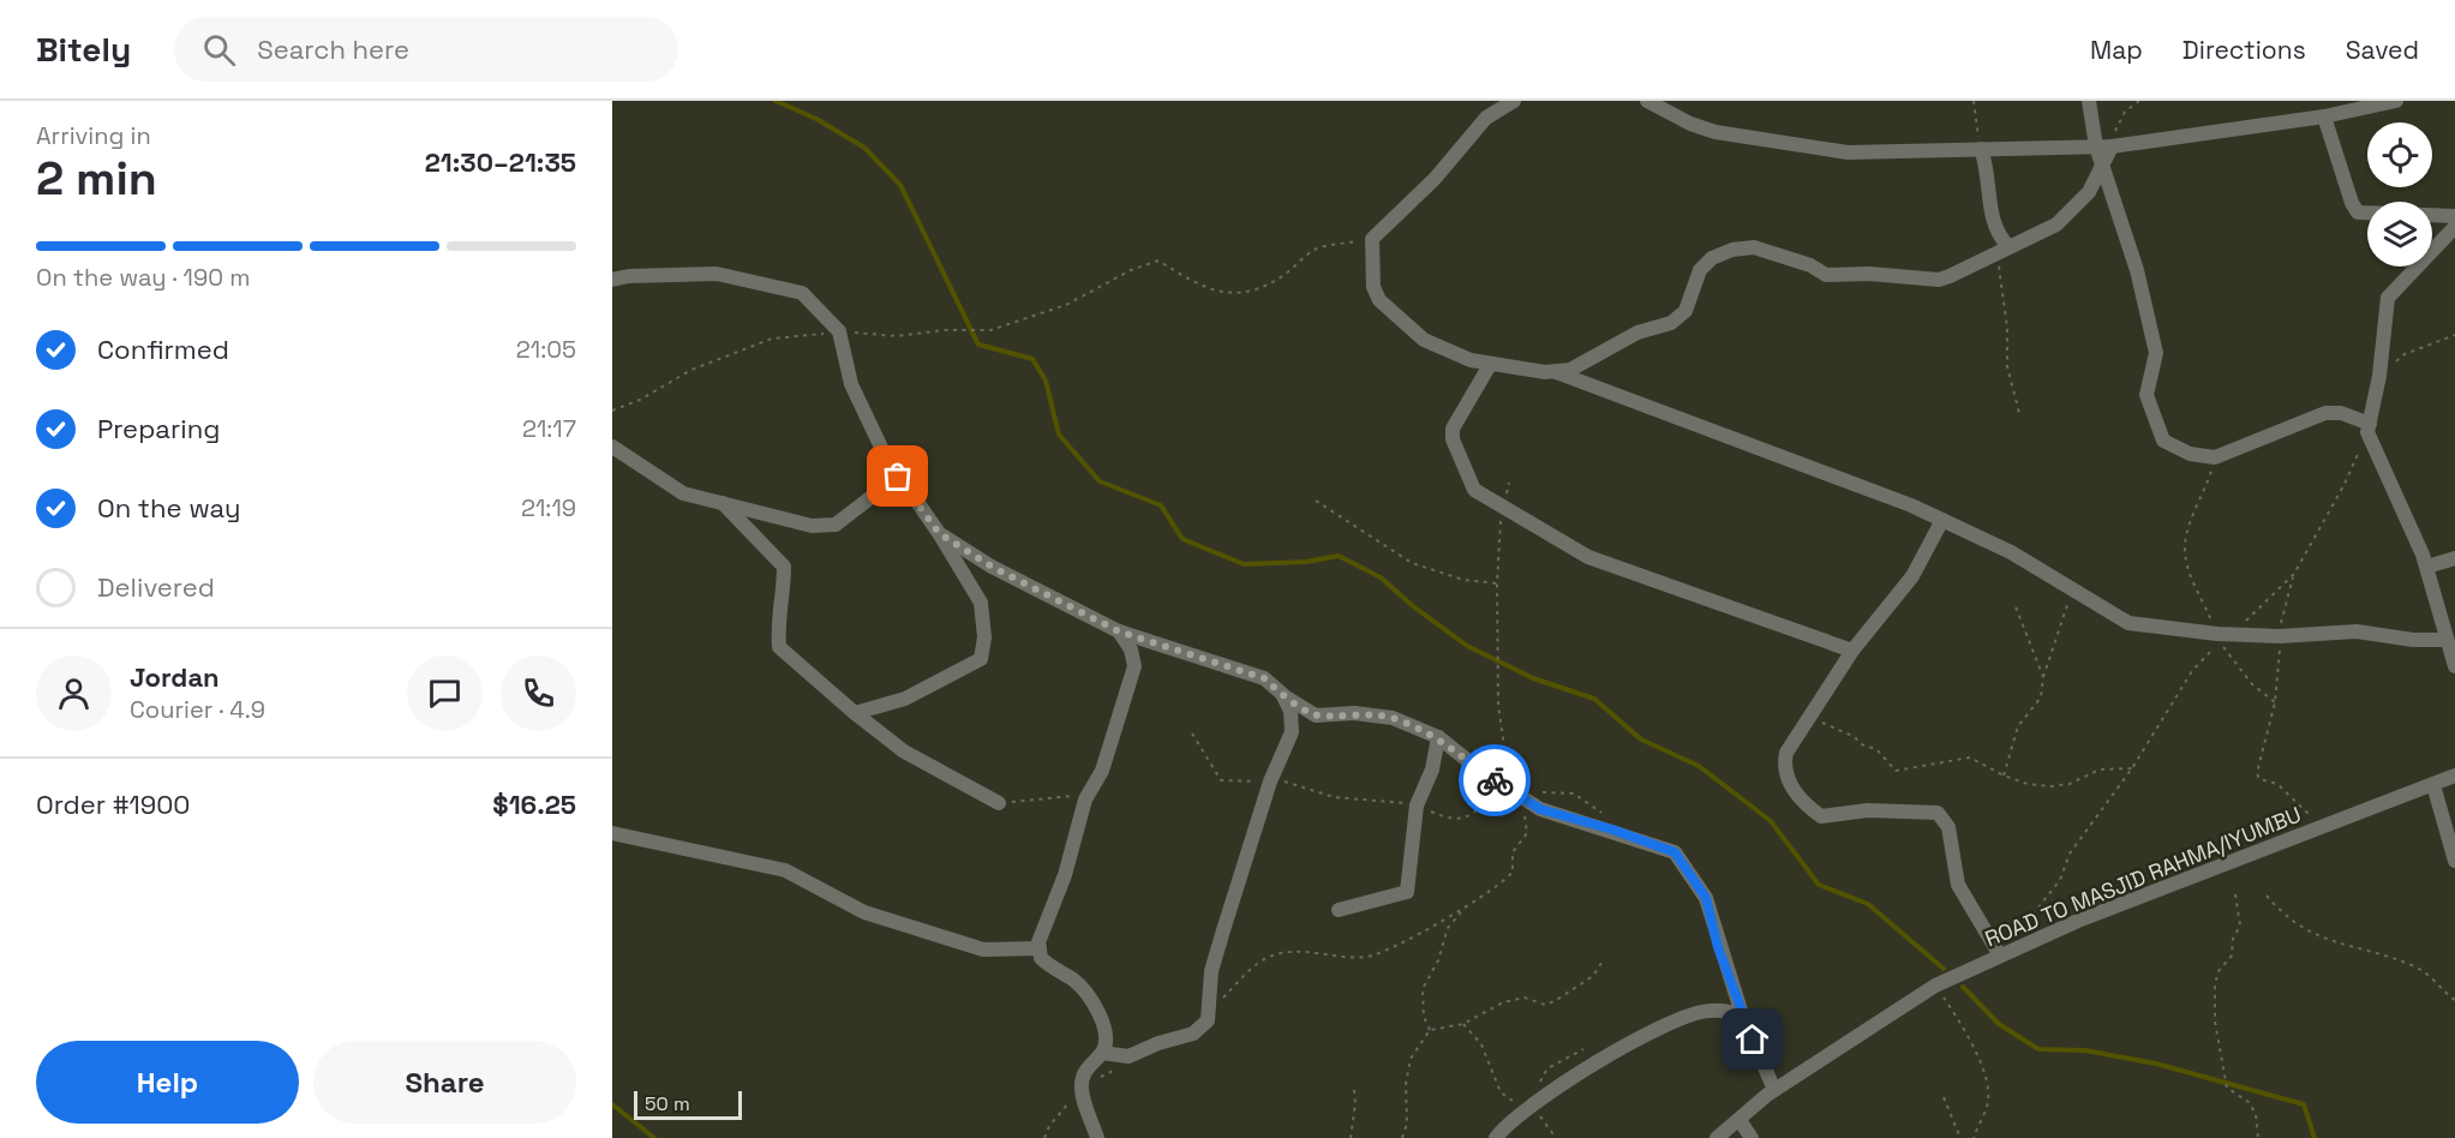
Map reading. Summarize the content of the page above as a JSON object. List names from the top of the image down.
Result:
{
  "streets": {
    "street": ["ROAD TO MASJID RAHMA/IYUMBU"]
  },
  "scale_bar": "50 m",
  "page": {
    "header": "Bitely",
    "search": "Search here",
    "nav": ["Map", "Directions", "Saved"],
    "heading": ["2 min", "Arriving in", "21:30–21:35"],
    "panel": [
      "Jordan",
      "Courier · 4.9",
      "Order #1900",
      "$16.25"
    ],
    "bar": "On the way · 190 m",
    "list": [
      ["Confirmed", "21:05"],
      ["Preparing", "21:17"],
      ["On the way", "21:19"],
      "Delivered"
    ],
    "buttons": ["Help", "Share"],
    "scale": "50 m"
  }
}
